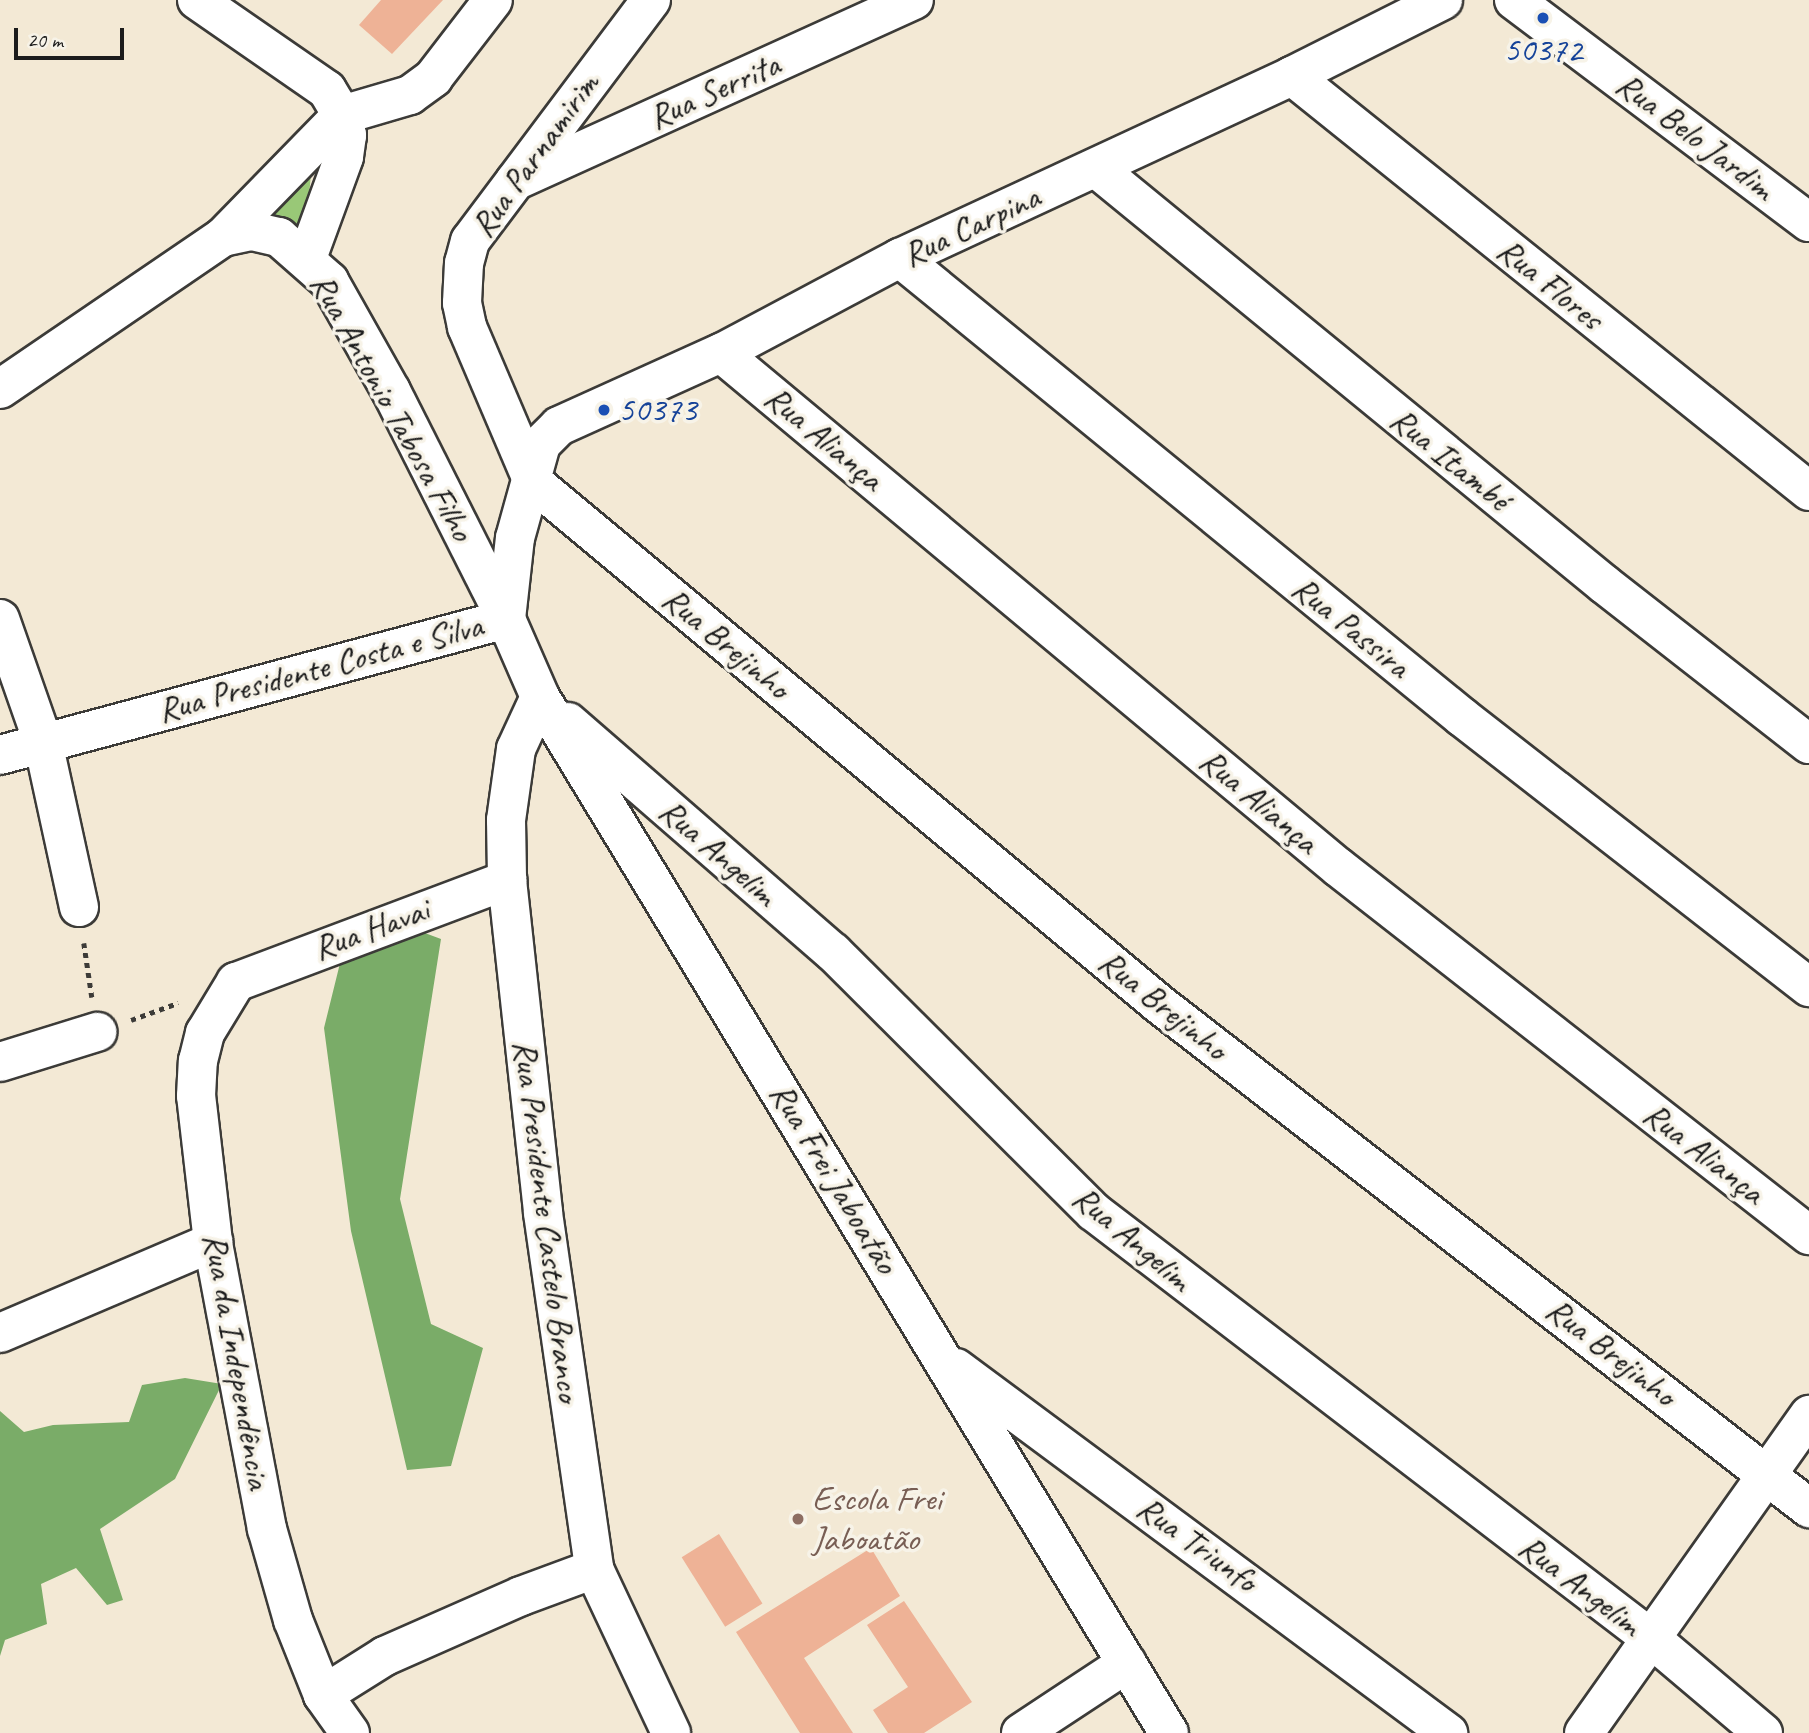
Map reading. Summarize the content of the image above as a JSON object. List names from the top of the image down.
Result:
{
  "streets": {
    "street": [
      "Rua Serrita",
      "Rua Belo Jardim",
      "Rua Parnamirim",
      "Rua Carpina",
      "Rua Flores",
      "Rua Antonio Tabosa Filho",
      "Rua Aliança",
      "Rua Itambé",
      "Rua Passira",
      "Rua Brejinho",
      "Rua Presidente Costa e Silva",
      "Rua Angelim",
      "Rua Havai",
      "Rua Frei Jaboatão",
      "Rua Presidente Castelo Branco",
      "Rua da Independência",
      "Rua Triunfo"
    ]
  },
  "crossings": [
    ["Rua Serrita", "Rua Parnamirim"],
    ["Rua Parnamirim", "Rua Carpina"],
    ["Rua Parnamirim", "Rua Brejinho"],
    ["Rua Parnamirim", "Rua Presidente Costa e Silva"],
    ["Rua Carpina", "Rua Flores"],
    ["Rua Carpina", "Rua Aliança"],
    ["Rua Carpina", "Rua Itambé"],
    ["Rua Carpina", "Rua Passira"],
    ["Rua Carpina", "Rua Brejinho"],
    ["Rua Carpina", "Rua Presidente Costa e Silva"],
    ["Rua Antonio Tabosa Filho", "Rua Presidente Costa e Silva"],
    ["Rua Antonio Tabosa Filho", "Rua Frei Jaboatão"],
    ["Rua Brejinho", "Rua Presidente Costa e Silva"],
    ["Rua Presidente Costa e Silva", "Rua Frei Jaboatão"],
    ["Rua Angelim", "Rua Frei Jaboatão"],
    ["Rua Angelim", "Rua Presidente Castelo Branco"],
    ["Rua Havai", "Rua Presidente Castelo Branco"],
    ["Rua Havai", "Rua da Independência"],
    ["Rua Frei Jaboatão", "Rua Presidente Castelo Branco"],
    ["Rua Frei Jaboatão", "Rua Triunfo"]
  ],
  "places": ["50372", "50373", "Escola Frei Jaboatão"],
  "scale_bar": "20 m"
}
